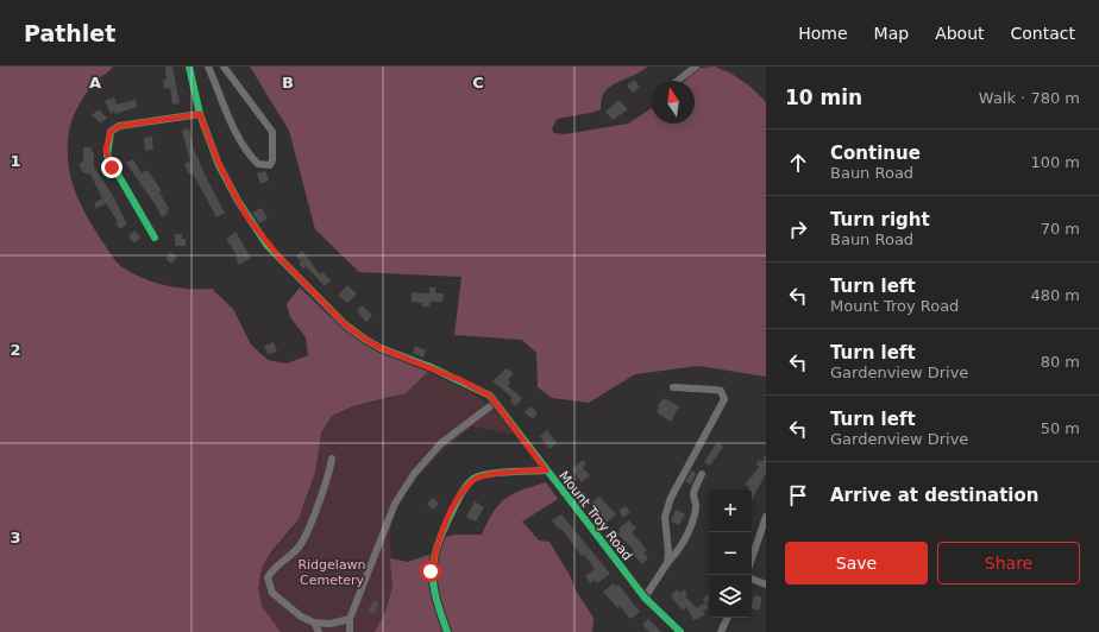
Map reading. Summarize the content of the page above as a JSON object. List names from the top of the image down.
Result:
{
  "streets": {
    "street": ["Mount Troy Road"]
  },
  "parks": ["Ridgelawn Cemetery"],
  "north": "top",
  "page": {
    "header": "Pathlet",
    "nav": [
      "Home",
      "Map",
      "About",
      "Contact"
    ],
    "heading": ["10 min", "Walk · 780 m"],
    "list": [
      ["Continue", "Baun Road", "100 m"],
      ["Turn right", "Baun Road", "70 m"],
      ["Turn left", "Mount Troy Road", "480 m"],
      ["Turn left", "Gardenview Drive", "80 m"],
      ["Turn left", "Gardenview Drive", "50 m"],
      "Arrive at destination"
    ],
    "map_buttons": ["+", "−"],
    "buttons": ["Save", "Share"]
  },
  "grid": {
    "columns": ["A", "B", "C"],
    "rows": ["1", "2", "3"]
  }
}
